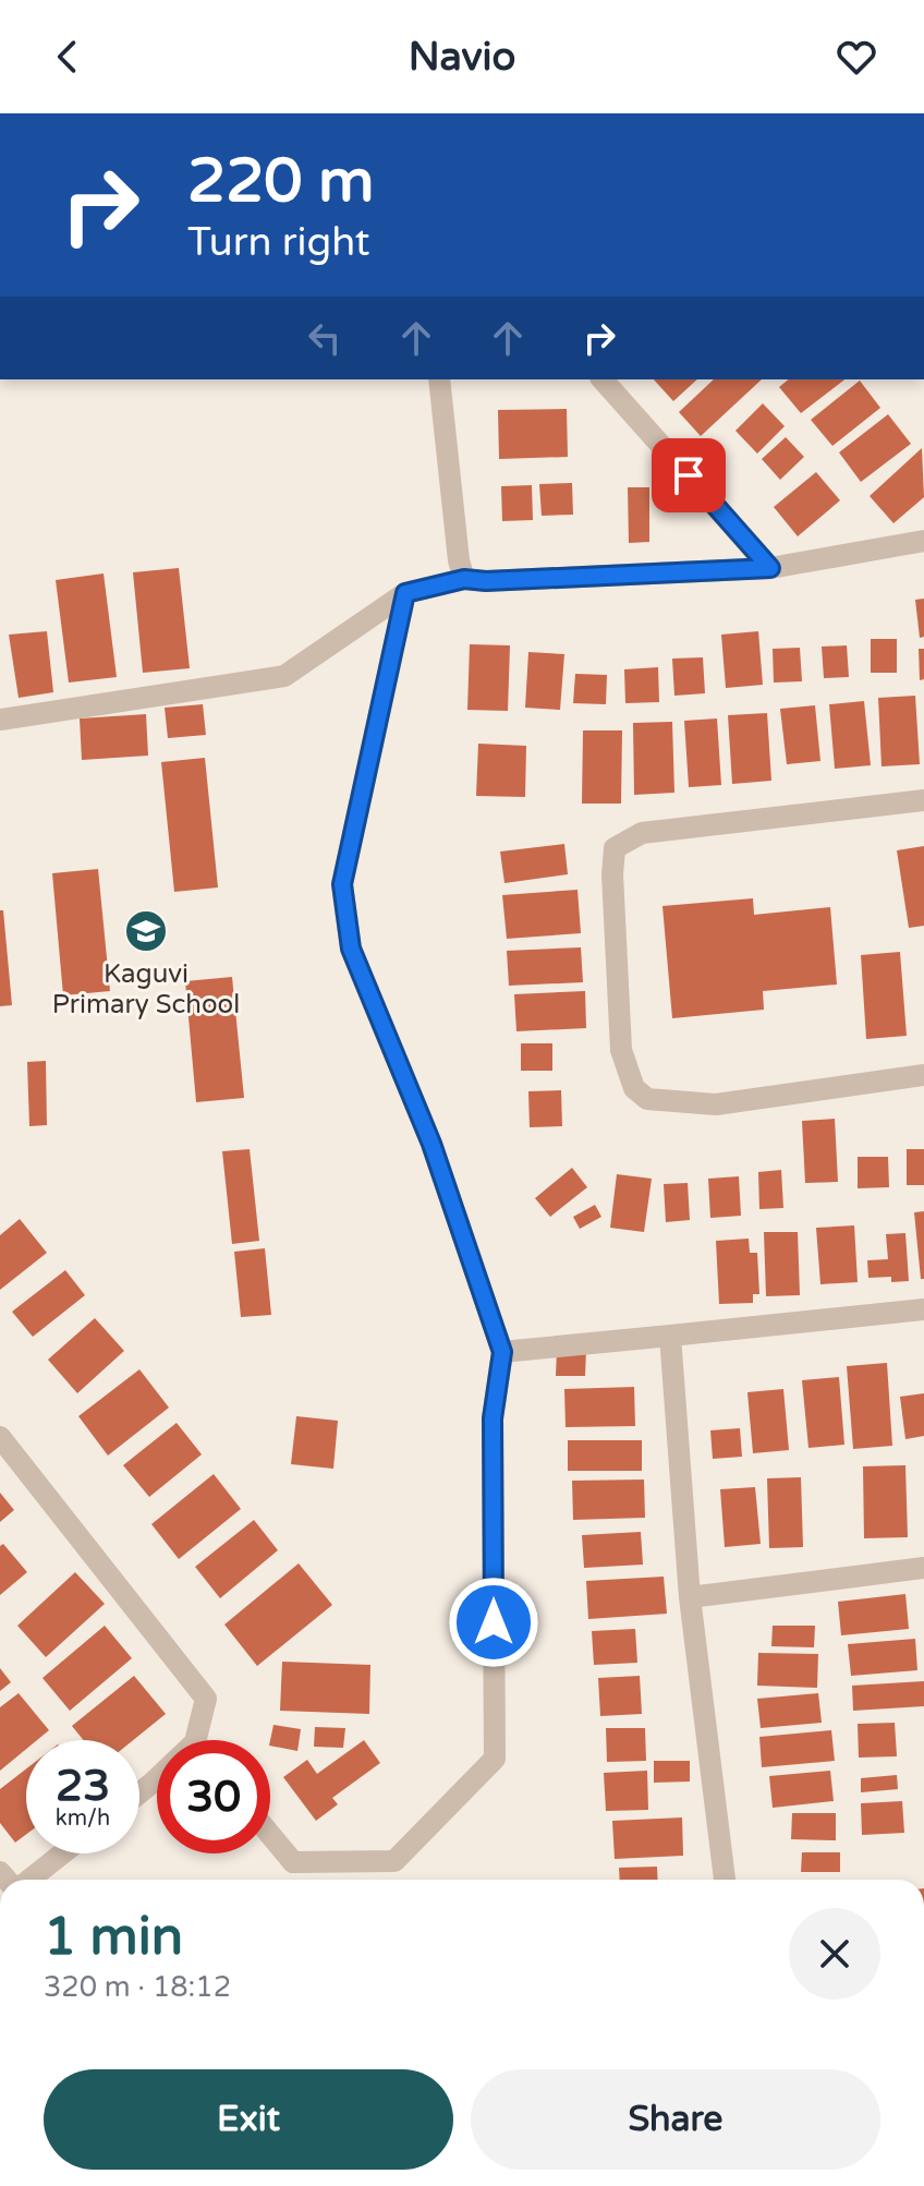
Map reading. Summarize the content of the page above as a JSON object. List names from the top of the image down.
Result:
{
  "places": {
    "school or university": ["Kaguvi Primary School"]
  },
  "page": {
    "header": "Navio",
    "turn": ["220 m", "Turn right"],
    "speed": "23 km/h",
    "limit": "30",
    "heading": ["1 min", "320 m · 18:12"],
    "buttons": ["Exit", "Share"]
  }
}
